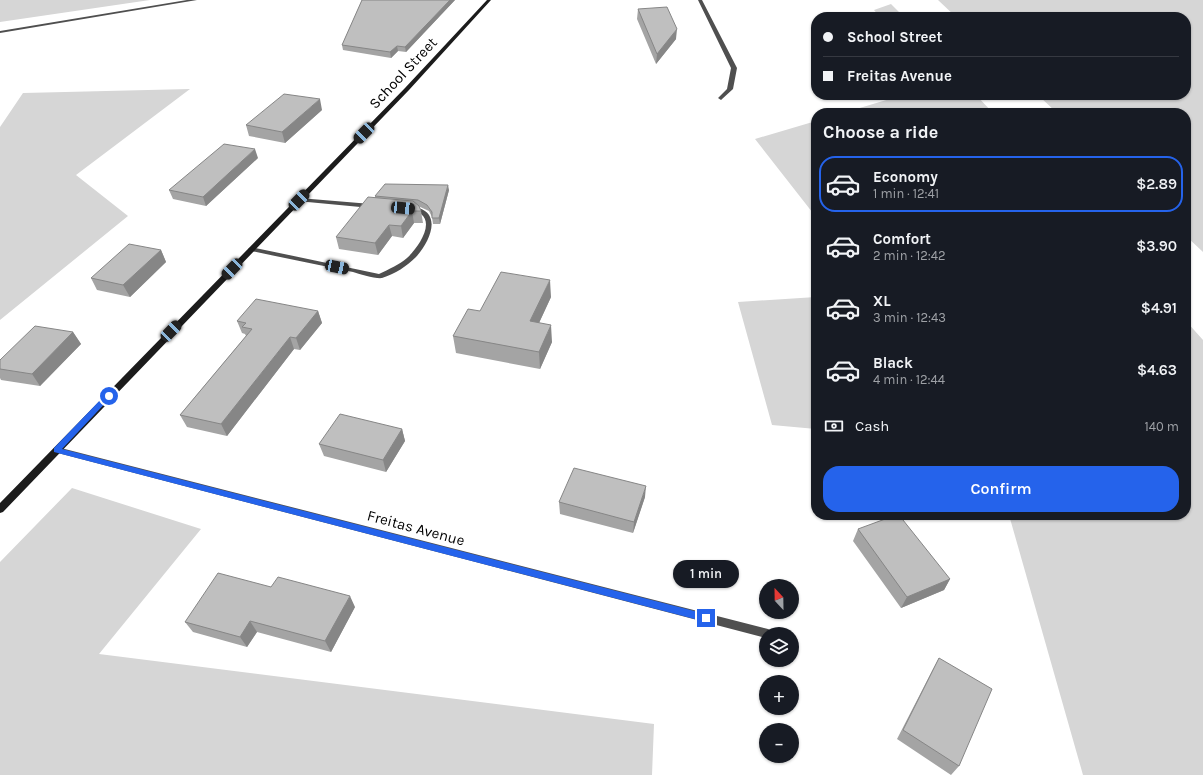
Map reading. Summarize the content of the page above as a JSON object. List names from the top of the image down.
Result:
{
  "streets": {
    "street": ["School Street", "Freitas Avenue"]
  },
  "crossings": [
    ["School Street", "Freitas Avenue"]
  ],
  "north": "top",
  "page": {
    "banner": ["School Street", "Freitas Avenue"],
    "heading": "Choose a ride",
    "list": [
      {
        "name": "Economy",
        "note": "1 min · 12:41",
        "value": "$2.89"
      },
      {
        "name": "Comfort",
        "note": "2 min · 12:42",
        "value": "$3.90"
      },
      {
        "name": "XL",
        "note": "3 min · 12:43",
        "value": "$4.91"
      },
      {
        "name": "Black",
        "note": "4 min · 12:44",
        "value": "$4.63"
      }
    ],
    "pay": ["Cash", "140 m"],
    "buttons": "Confirm",
    "bubble": "1 min",
    "map_buttons": ["+", "−"]
  }
}
